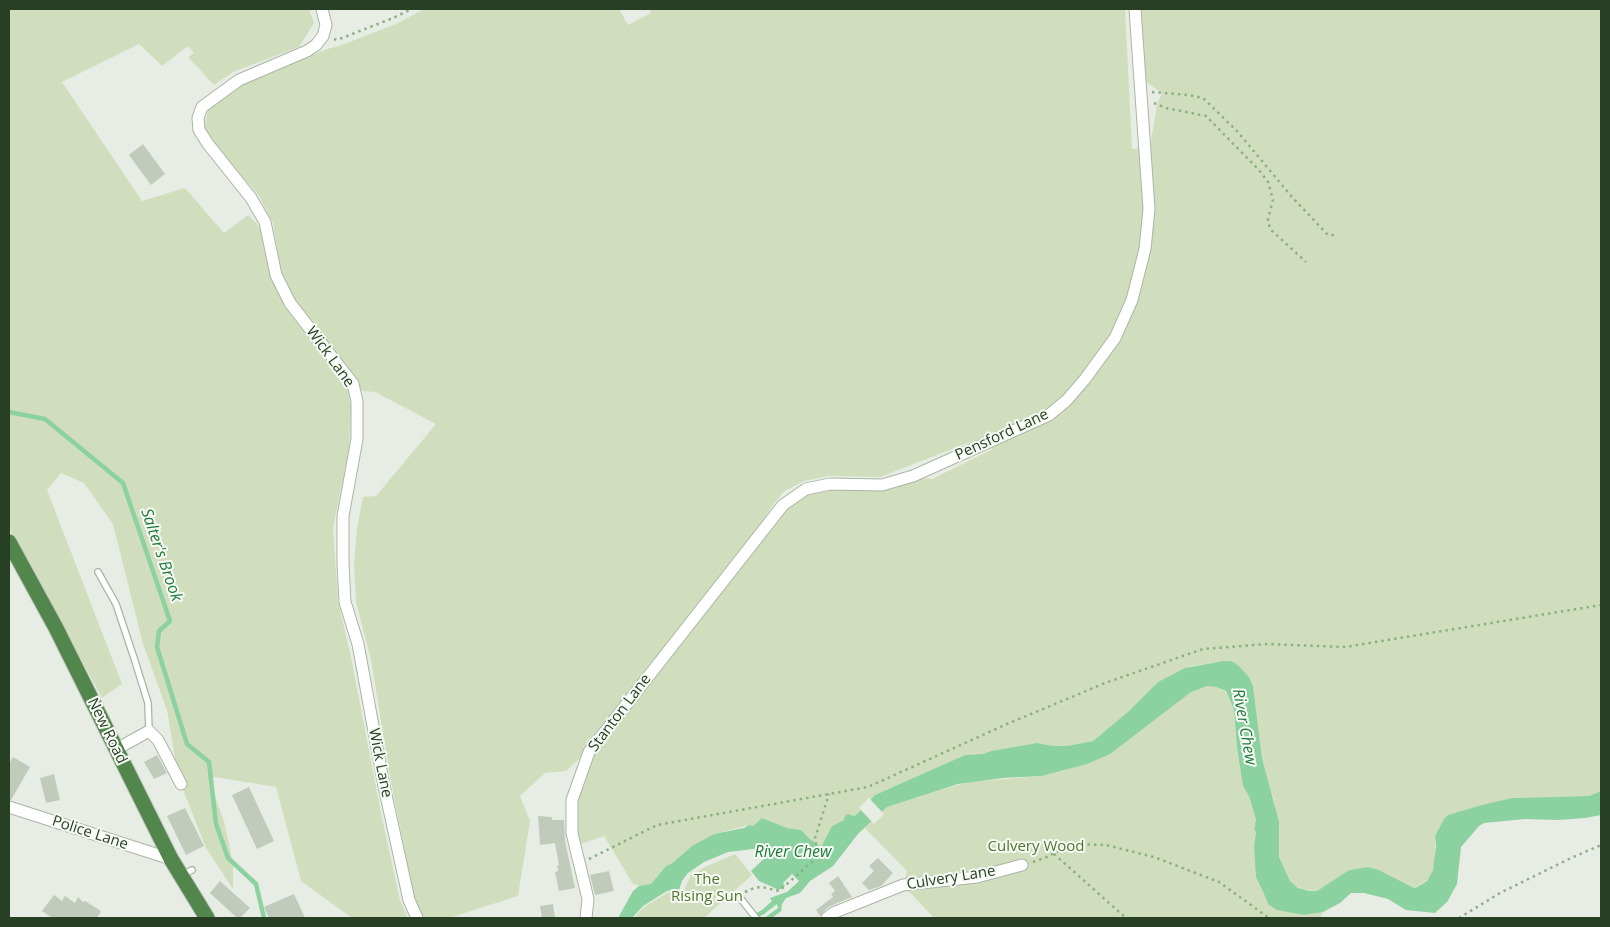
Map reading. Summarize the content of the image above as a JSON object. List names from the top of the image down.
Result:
{
  "streets": {
    "highway": ["New Road"],
    "street": [
      "Wick Lane",
      "Pensford Lane",
      "Stanton Lane",
      "Police Lane",
      "Culvery Lane"
    ]
  },
  "crossings": [
    ["Pensford Lane", "Stanton Lane"],
    ["New Road", "Police Lane"]
  ],
  "water": ["Salter's Brook", "River Chew"],
  "parks": ["Culvery Wood", "The Rising Sun"]
}
